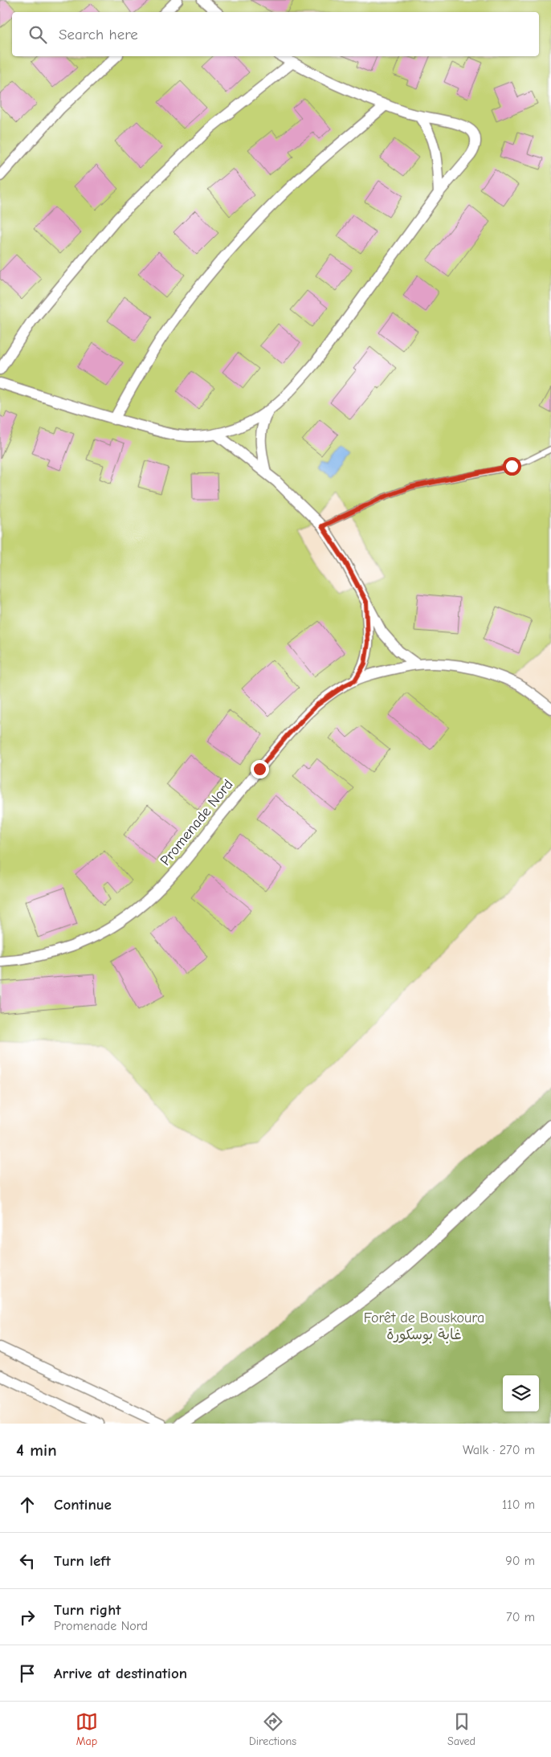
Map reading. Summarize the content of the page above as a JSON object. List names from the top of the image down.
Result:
{
  "streets": {
    "street": ["Promenade Nord"]
  },
  "parks": ["Forêt de Bouskoura غابة بوسكورة"],
  "page": {
    "search": "Search here",
    "heading": ["4 min", "Walk · 270 m"],
    "list": [
      ["Continue", "110 m"],
      ["Turn left", "90 m"],
      ["Turn right", "Promenade Nord", "70 m"],
      "Arrive at destination"
    ],
    "nav": ["Map", "Directions", "Saved"]
  }
}
